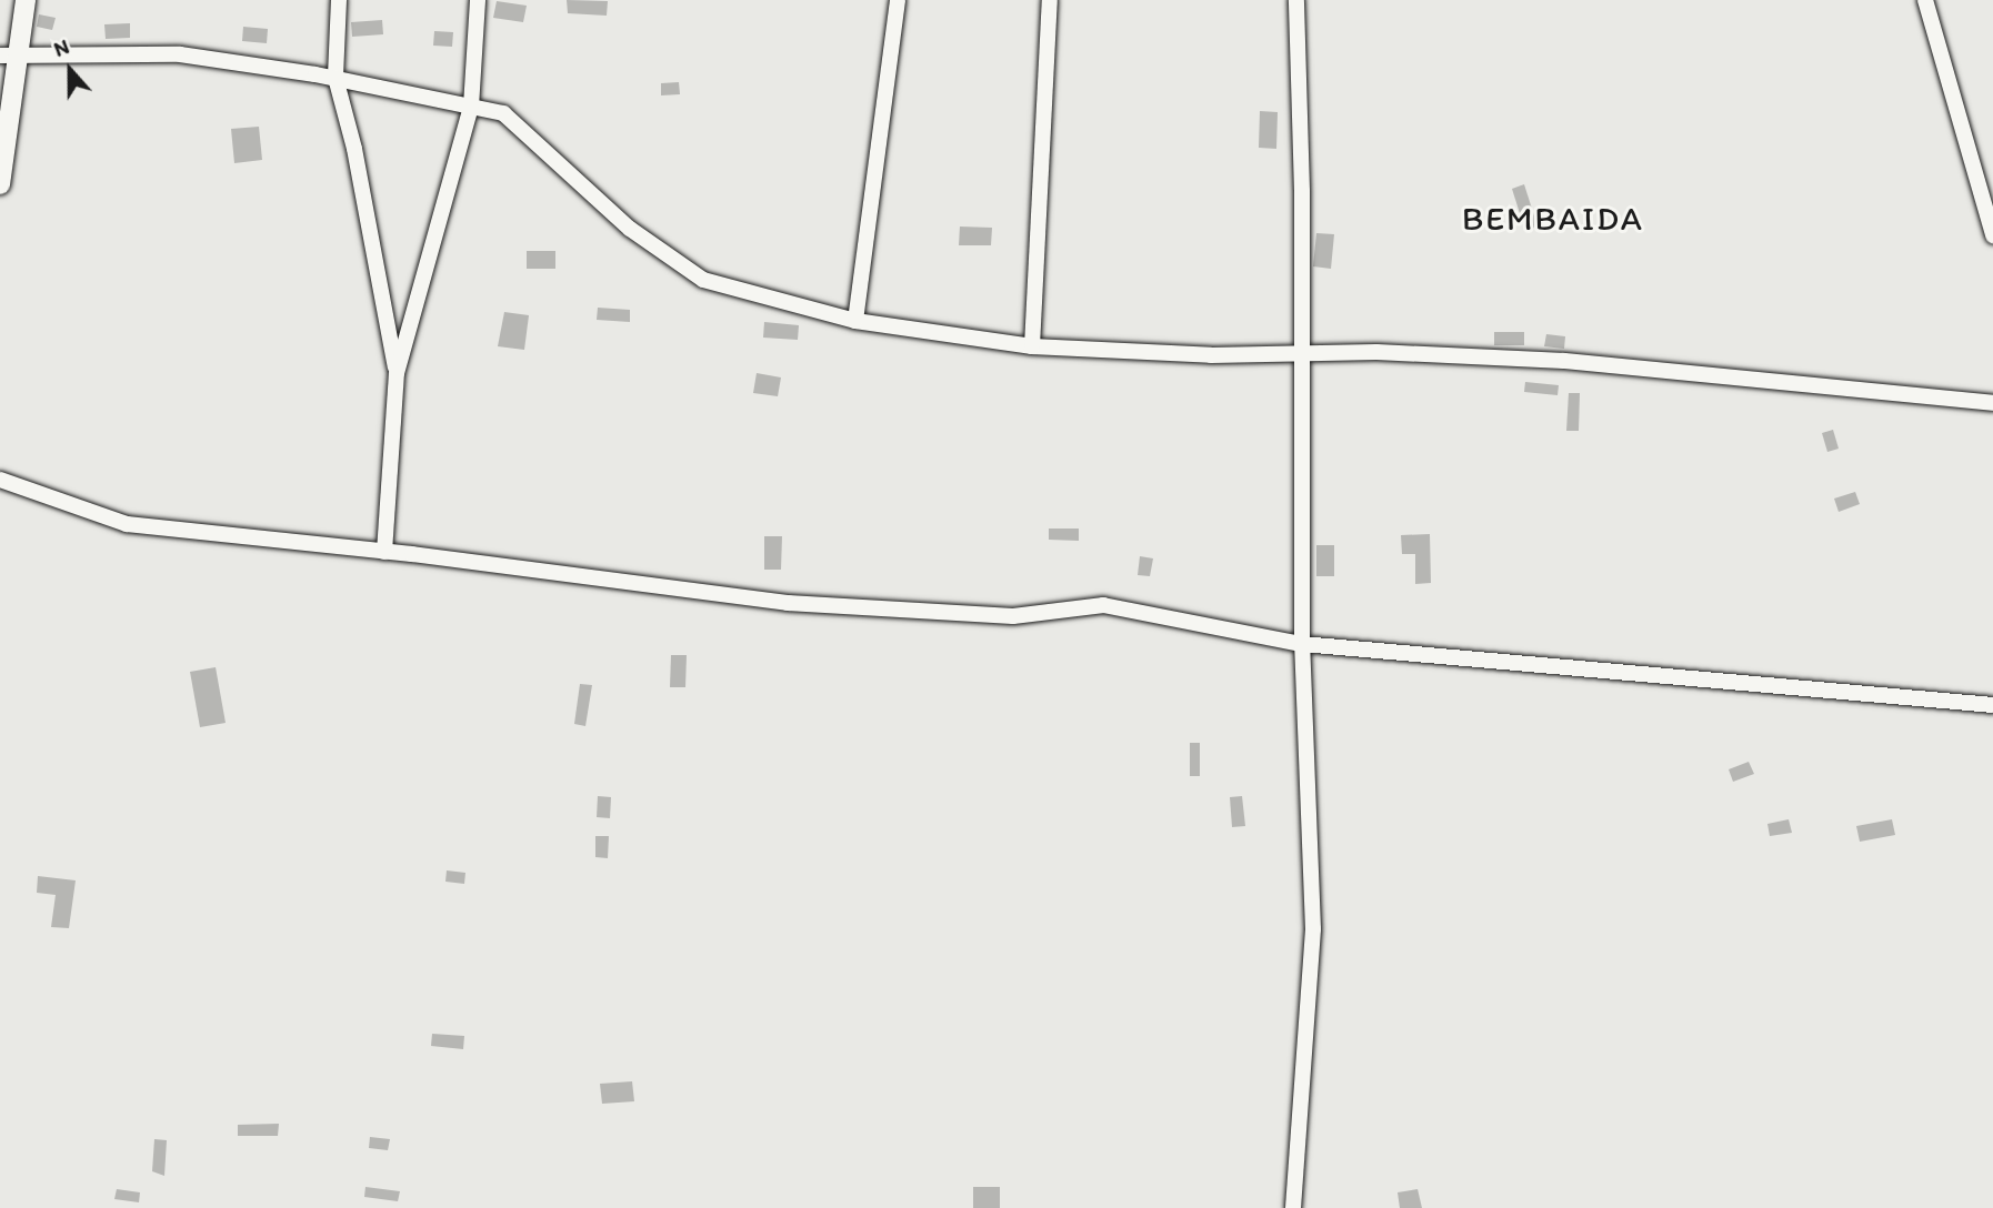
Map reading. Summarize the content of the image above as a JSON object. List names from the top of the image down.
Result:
{
  "districts": ["BEMBAIDA"],
  "north": "top"
}
